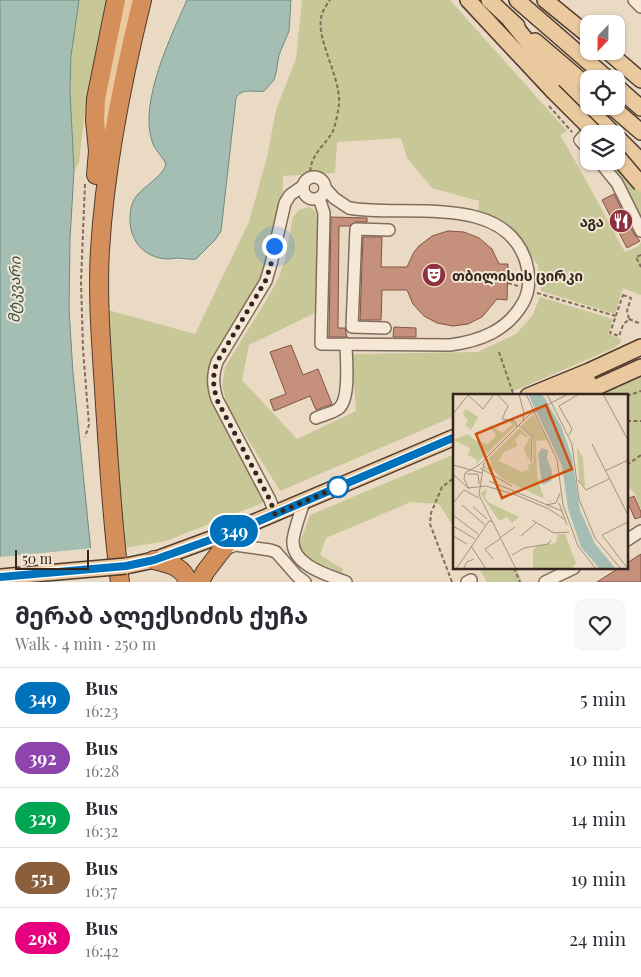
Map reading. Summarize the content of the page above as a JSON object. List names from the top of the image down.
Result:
{
  "water": ["მტკვარი"],
  "places": {
    "restaurant": ["აგა"],
    "theatre": ["თბილისის ცირკი"]
  },
  "lines": ["bus line 349"],
  "scale_bar": "50 m",
  "north": "bottom",
  "page": {
    "on_map": "349",
    "scale": "50 m",
    "heading": ["მერაბ ალექსიძის ქუჩა", "Walk · 4 min · 250 m"],
    "list": [
      {
        "mark": "349",
        "name": "Bus",
        "note": "16:23",
        "value": "5 min"
      },
      {
        "mark": "392",
        "name": "Bus",
        "note": "16:28",
        "value": "10 min"
      },
      {
        "mark": "329",
        "name": "Bus",
        "note": "16:32",
        "value": "14 min"
      },
      {
        "mark": "551",
        "name": "Bus",
        "note": "16:37",
        "value": "19 min"
      },
      {
        "mark": "298",
        "name": "Bus",
        "note": "16:42",
        "value": "24 min"
      }
    ]
  }
}
